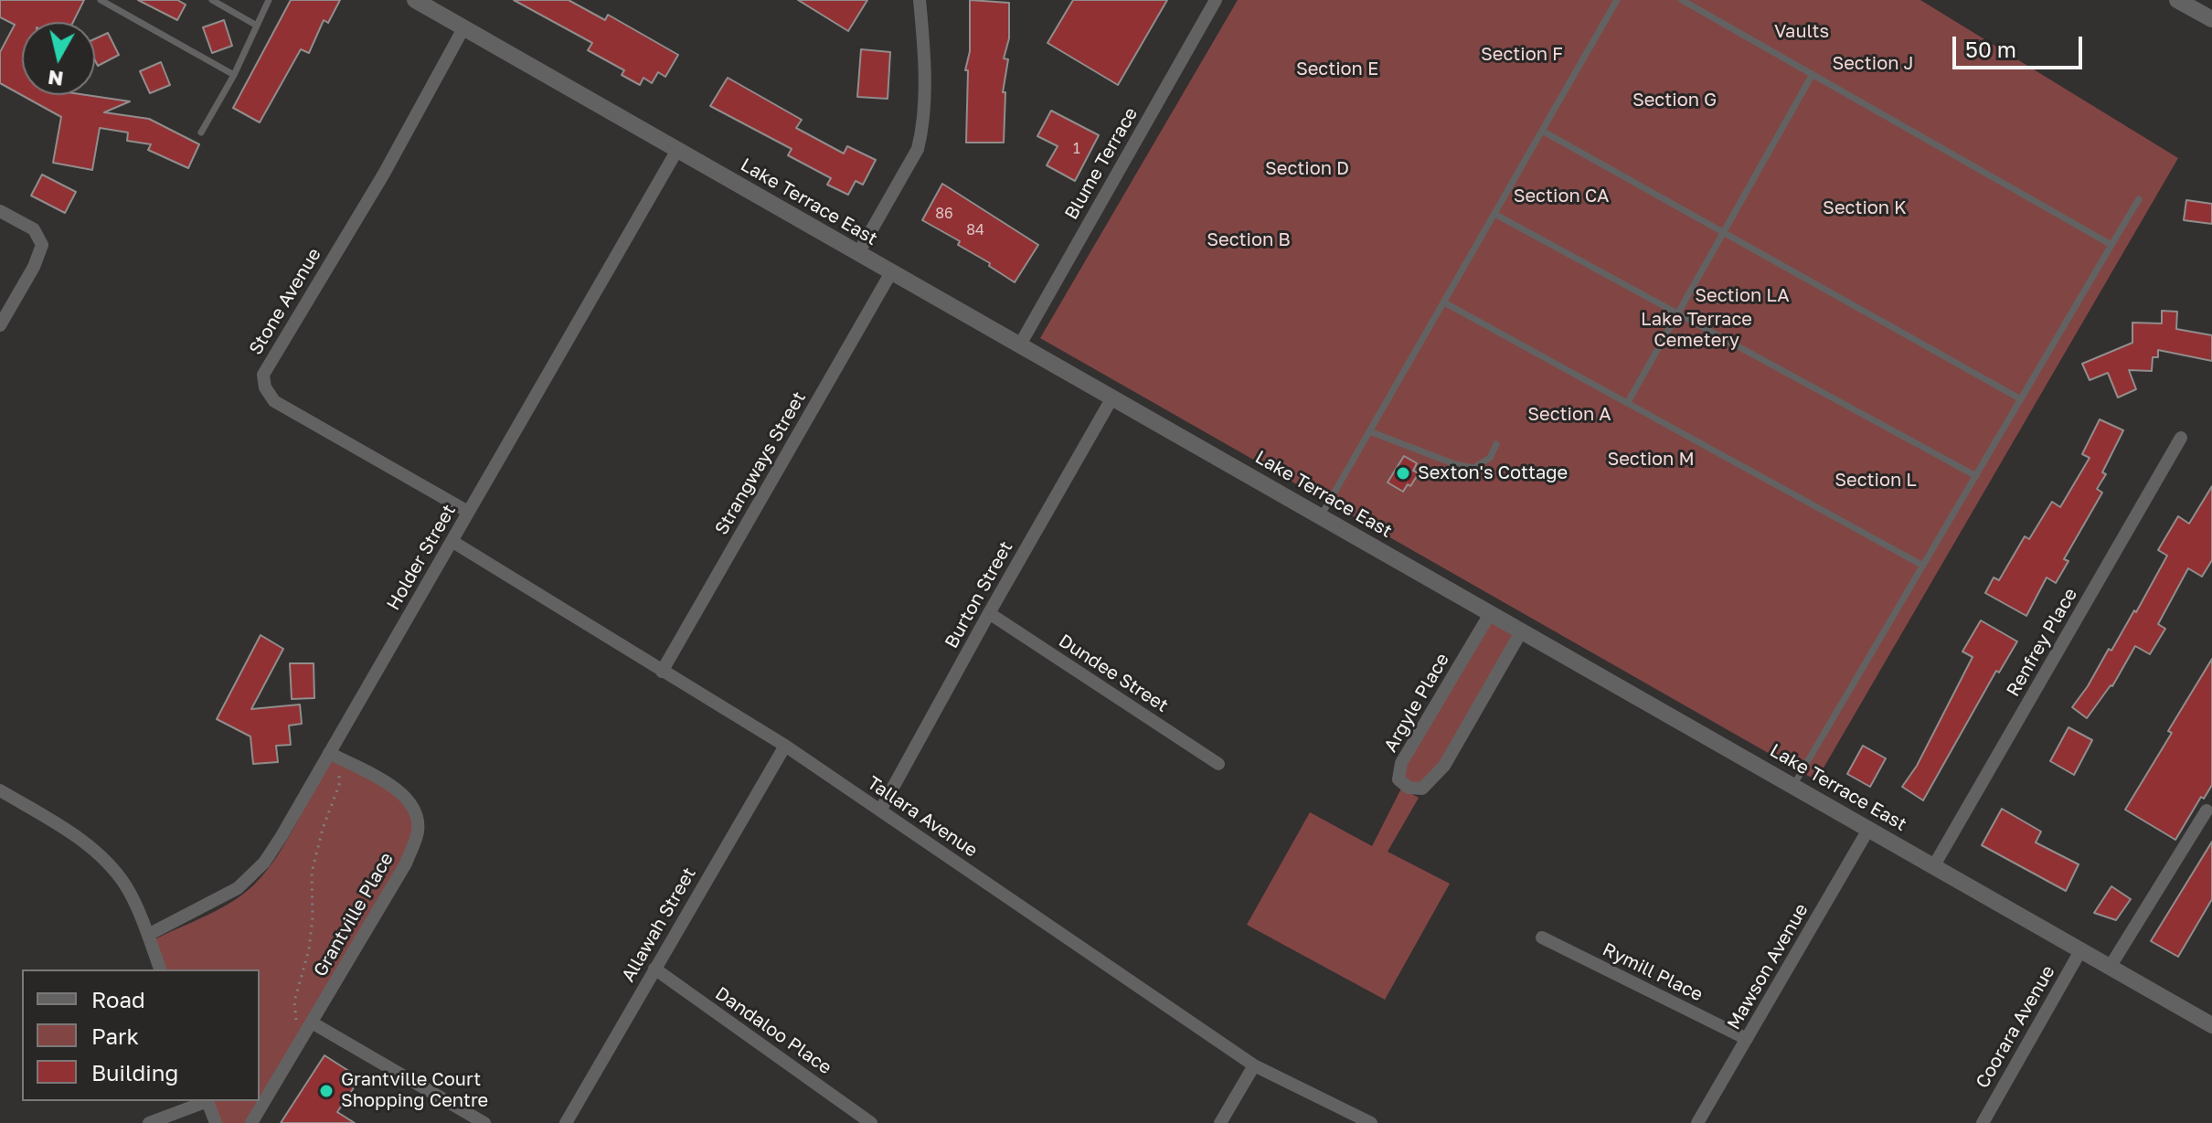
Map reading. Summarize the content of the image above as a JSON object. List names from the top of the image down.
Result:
{
  "streets": {
    "street": [
      "Blume Terrace",
      "Lake Terrace East",
      "Stone Avenue",
      "Strangways Street",
      "Holder Street",
      "Burton Street",
      "Renfrey Place",
      "Dundee Street",
      "Argyle Place",
      "Tallara Avenue",
      "Grantville Place",
      "Allawah Street",
      "Mawson Avenue",
      "Rymill Place",
      "Coorara Avenue",
      "Dandaloo Place"
    ]
  },
  "crossings": [
    ["Blume Terrace", "Lake Terrace East"],
    ["Lake Terrace East", "Stone Avenue"],
    ["Lake Terrace East", "Strangways Street"],
    ["Lake Terrace East", "Holder Street"],
    ["Lake Terrace East", "Burton Street"],
    ["Lake Terrace East", "Renfrey Place"],
    ["Lake Terrace East", "Argyle Place"],
    ["Lake Terrace East", "Mawson Avenue"],
    ["Lake Terrace East", "Coorara Avenue"],
    ["Stone Avenue", "Holder Street"],
    ["Strangways Street", "Tallara Avenue"],
    ["Holder Street", "Tallara Avenue"],
    ["Holder Street", "Grantville Place"],
    ["Burton Street", "Dundee Street"],
    ["Burton Street", "Tallara Avenue"],
    ["Tallara Avenue", "Allawah Street"],
    ["Allawah Street", "Dandaloo Place"],
    ["Mawson Avenue", "Rymill Place"]
  ],
  "parks": [
    "Vaults",
    "Section F",
    "Section J",
    "Section E",
    "Section G",
    "Section D",
    "Section CA",
    "Section K",
    "Section B",
    "Section LA",
    "Lake Terrace Cemetery",
    "Section A",
    "Section M",
    "Section L"
  ],
  "places": ["Sexton's Cottage", "Grantville Court Shopping Centre"],
  "house_numbers": ["1", "86", "84"],
  "legend": ["Road", "Park", "Building"],
  "scale_bar": "50 m",
  "north": "bottom"
}
